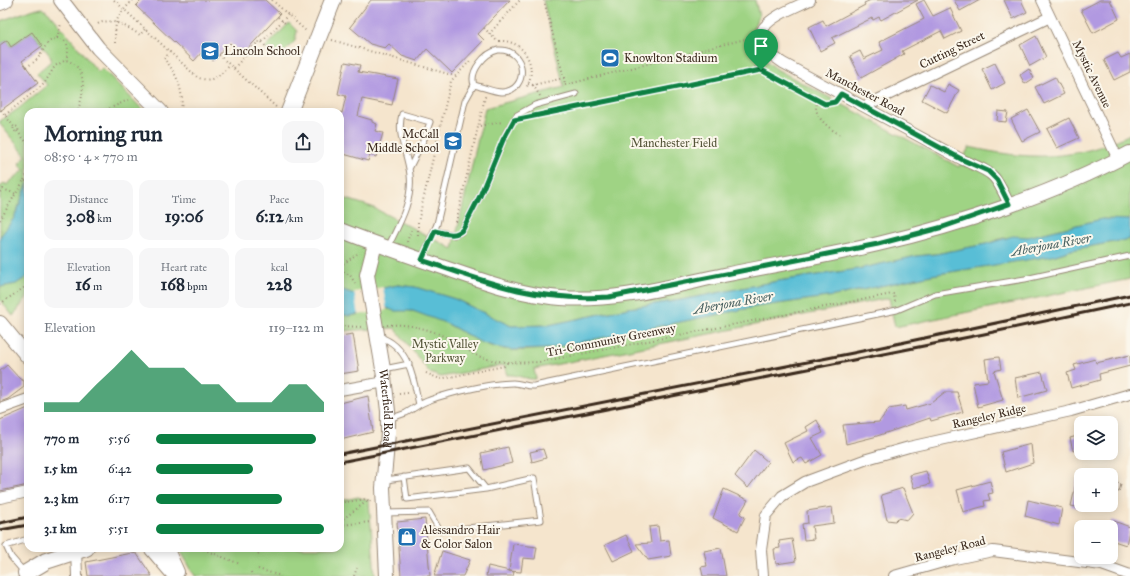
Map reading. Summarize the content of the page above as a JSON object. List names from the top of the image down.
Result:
{
  "streets": {
    "main road": ["Waterfield Road"],
    "street": [
      "Cutting Street",
      "Mystic Avenue",
      "Manchester Road",
      "Rangeley Ridge",
      "Rangeley Road"
    ],
    "path": ["Tri-Community Greenway"]
  },
  "crossings": [
    ["Cutting Street", "Mystic Avenue"],
    ["Cutting Street", "Manchester Road"]
  ],
  "water": ["Aberjona River"],
  "parks": ["Manchester Field", "Mystic Valley Parkway"],
  "places": {
    "school or university": ["Lincoln School", "McCall Middle School"],
    "sports": ["Knowlton Stadium"],
    "shop": ["Alessandro Hair & Color Salon"]
  },
  "page": {
    "heading": ["Morning run", "08:50 · 4 × 770 m"],
    "stats": [
      ["Distance", "3.08 km"],
      ["Time", "19:06"],
      ["Pace", "6:12 /km"],
      ["Elevation", "16 m"],
      ["Heart rate", "168 bpm"],
      ["kcal", "228"]
    ],
    "chart": ["Elevation", "119–122 m"],
    "map_buttons": ["+", "−"],
    "list": [
      {
        "name": "770 m",
        "note": "5:56"
      },
      {
        "name": "1.5 km",
        "note": "6:42"
      },
      {
        "name": "2.3 km",
        "note": "6:17"
      },
      {
        "name": "3.1 km",
        "note": "5:51"
      }
    ]
  }
}
